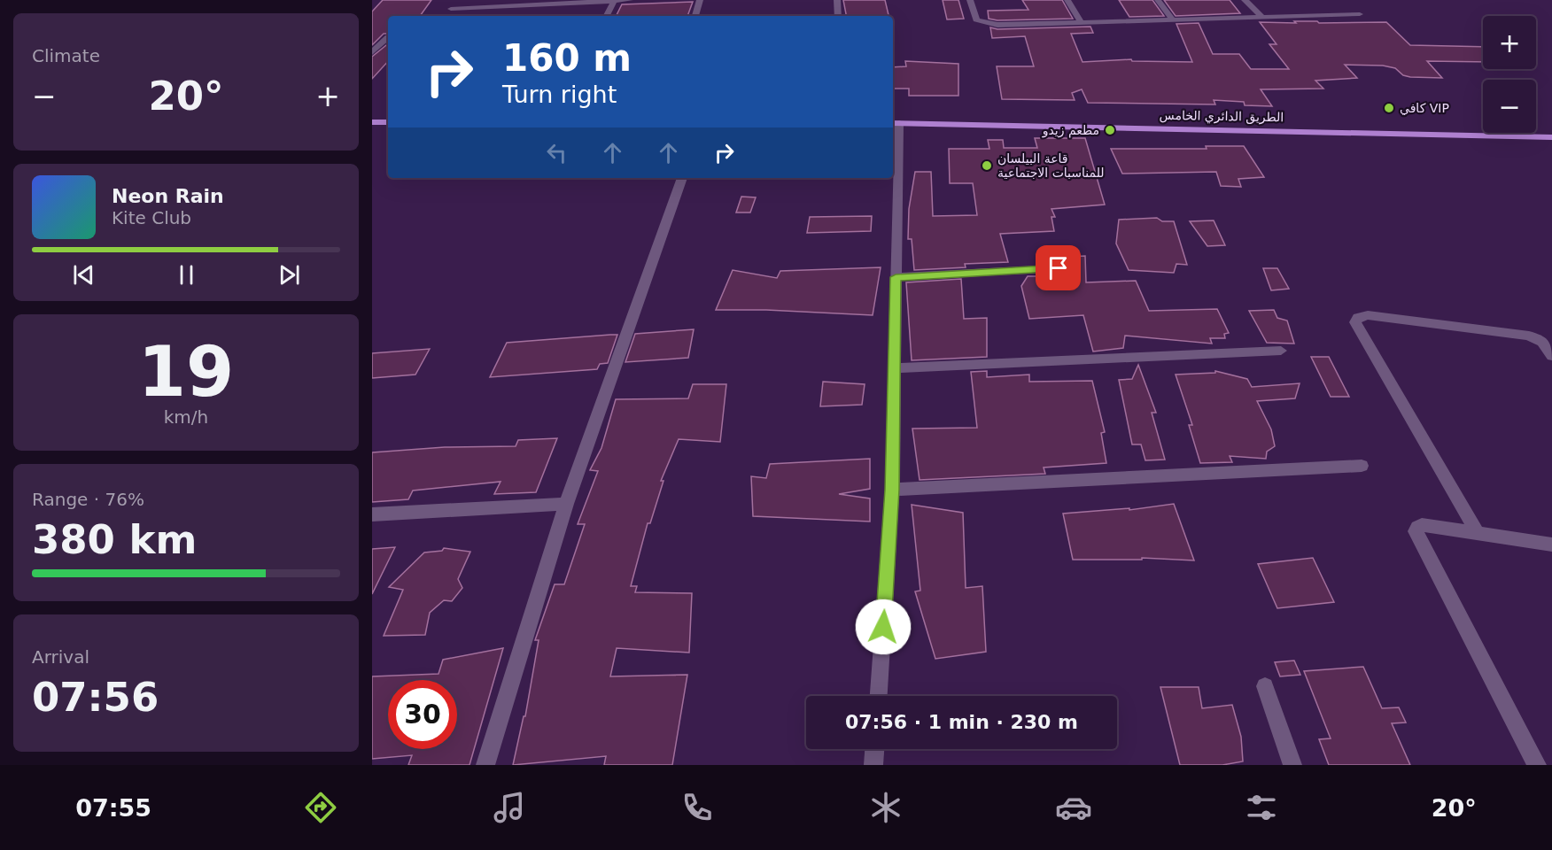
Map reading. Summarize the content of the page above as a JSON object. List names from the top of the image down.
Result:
{
  "streets": {
    "main road": ["الطريق الدائري الخامس"]
  },
  "places": ["كافي VIP", "مطعم زيدو", "قاعة البيلسان للمناسبات الاجتماعية"],
  "page": {
    "tile": [
      "Climate",
      ["19", "km/h"],
      ["Range · 76%", "380 km"],
      ["Arrival", "07:56"]
    ],
    "map_buttons": ["+", "−"],
    "turn": ["160 m", "Turn right"],
    "heat": ["−", "20°", "+"],
    "song": ["Neon Rain", "Kite Club"],
    "limit": "30",
    "trip": "07:56 · 1 min · 230 m",
    "tabs": ["07:55", "20°"]
  }
}
